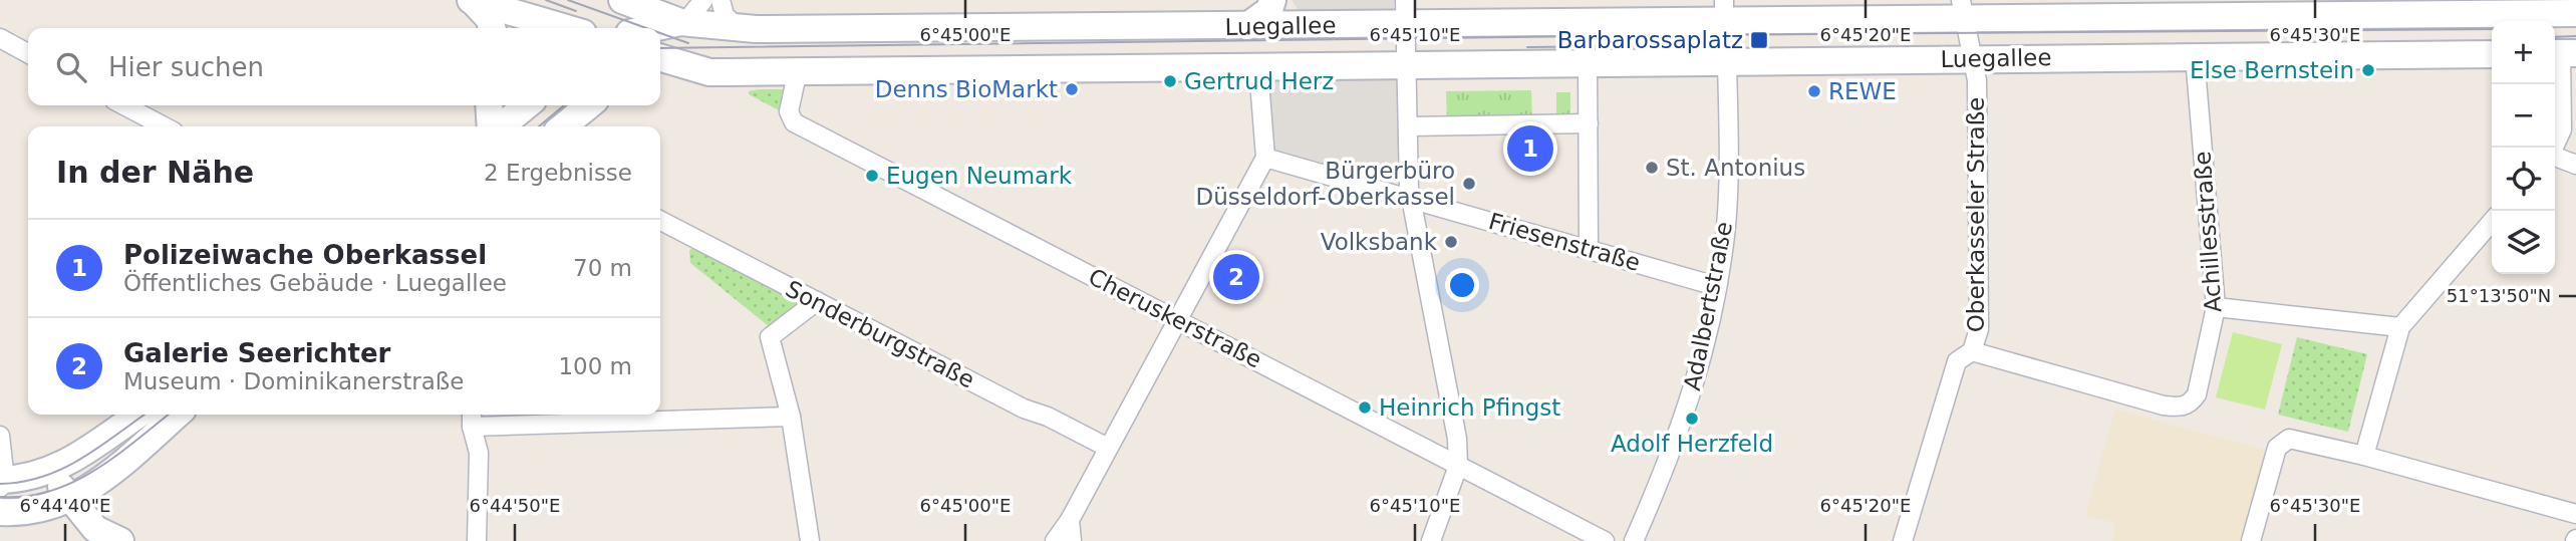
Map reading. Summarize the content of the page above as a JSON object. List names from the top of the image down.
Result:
{
  "streets": {
    "main road": ["Luegallee"],
    "street": [
      "Oberkasseler Straße",
      "Achillesstraße",
      "Friesenstraße",
      "Adalbertstraße",
      "Cheruskerstraße",
      "Sonderburgstraße"
    ]
  },
  "crossings": [
    ["Luegallee", "Oberkasseler Straße"],
    ["Luegallee", "Achillesstraße"],
    ["Luegallee", "Adalbertstraße"],
    ["Luegallee", "Cheruskerstraße"],
    ["Oberkasseler Straße", "Achillesstraße"],
    ["Friesenstraße", "Adalbertstraße"]
  ],
  "places": {
    "transit": ["Barbarossaplatz"],
    "other": [
      "Else Bernstein",
      "Gertrud Herz",
      "Denns BioMarkt",
      "REWE",
      "St. Antonius",
      "Eugen Neumark",
      "Bürgerbüro Düsseldorf-Oberkassel",
      "Volksbank",
      "Heinrich Pfingst",
      "Adolf Herzfeld"
    ]
  },
  "page": {
    "map_buttons": ["+", "−"],
    "search": "Hier suchen",
    "pins": ["1", "2"],
    "heading": ["In der Nähe", "2 Ergebnisse"],
    "list": [
      {
        "mark": "1",
        "name": "Polizeiwache Oberkassel",
        "note": "Öffentliches Gebäude · Luegallee",
        "value": "70 m"
      },
      {
        "mark": "2",
        "name": "Galerie Seerichter",
        "note": "Museum · Dominikanerstraße",
        "value": "100 m"
      }
    ]
  },
  "coordinates": [
    "6°45'00\"E",
    "6°45'10\"E",
    "6°45'20\"E",
    "6°45'30\"E",
    "51°13'50\"N",
    "6°44'40\"E",
    "6°44'50\"E"
  ]
}
